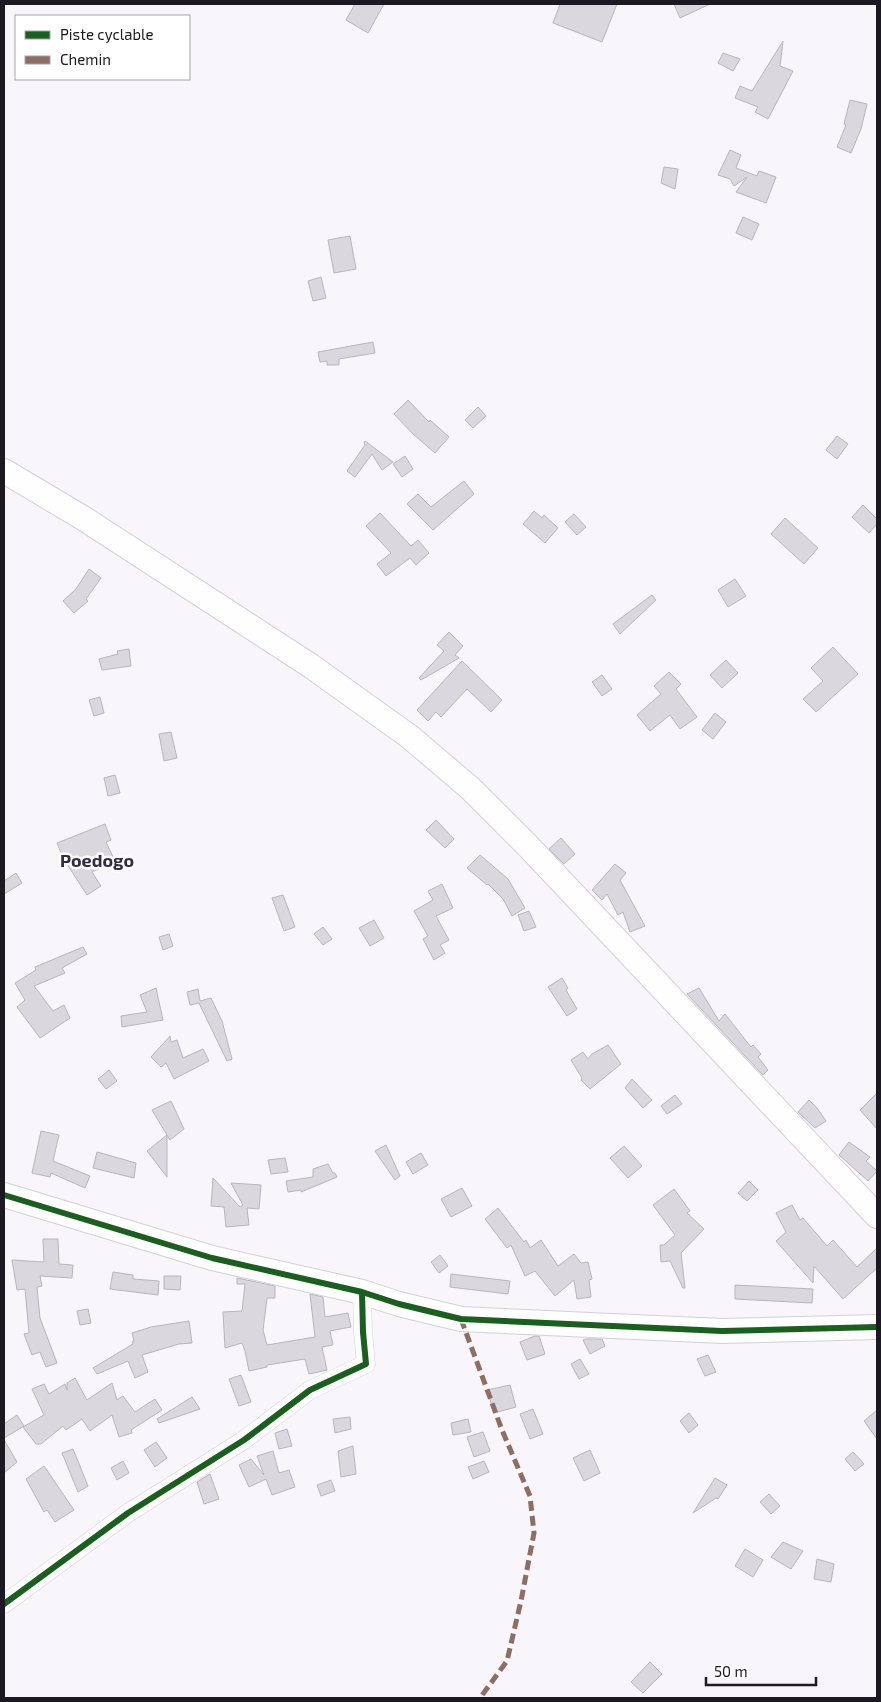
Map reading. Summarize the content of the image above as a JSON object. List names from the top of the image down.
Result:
{
  "districts": ["Poedogo"],
  "legend": ["Piste cyclable", "Chemin"],
  "scale_bar": "50 m"
}
